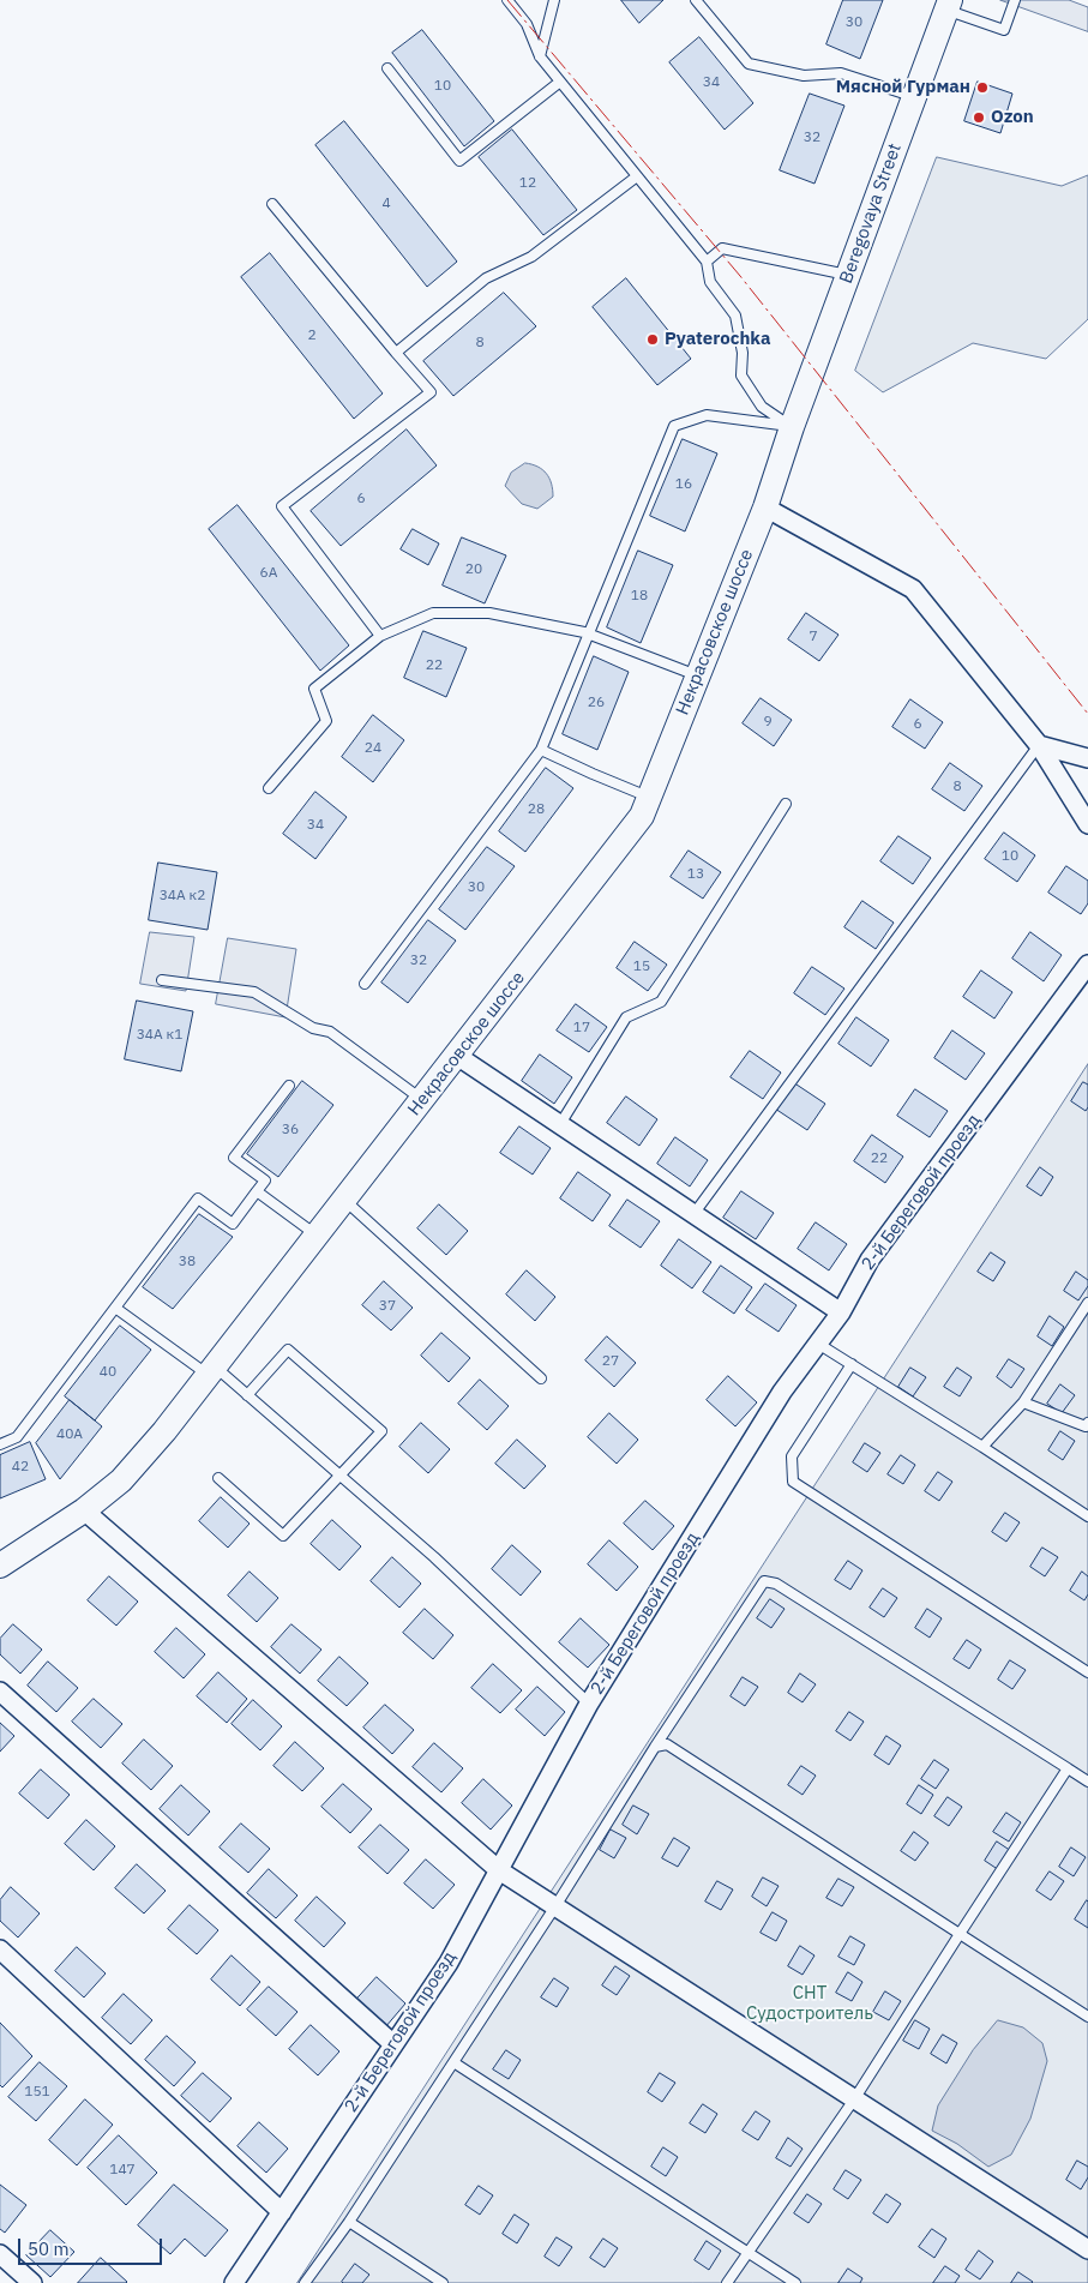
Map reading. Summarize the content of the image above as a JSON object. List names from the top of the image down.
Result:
{
  "streets": {
    "main road": ["Beregovaya Street", "Некрасовское шоссе"],
    "street": ["2-й Береговой проезд"]
  },
  "crossings": [
    ["Beregovaya Street", "Некрасовское шоссе"]
  ],
  "parks": ["СНТ Судостроитель"],
  "places": ["Мясной Гурман", "Ozon", "Pyaterochka"],
  "house_numbers": [
    "30",
    "34",
    "10",
    "32",
    "12",
    "4",
    "2",
    "8",
    "16",
    "6",
    "20",
    "6А",
    "18",
    "7",
    "22",
    "26",
    "9",
    "6",
    "24",
    "8",
    "28",
    "34",
    "10",
    "13",
    "30",
    "34А к2",
    "32",
    "15",
    "17",
    "34А к1",
    "36",
    "22",
    "38",
    "37",
    "27",
    "40",
    "40А",
    "42",
    "151",
    "147"
  ],
  "scale_bar": "50 m"
}
